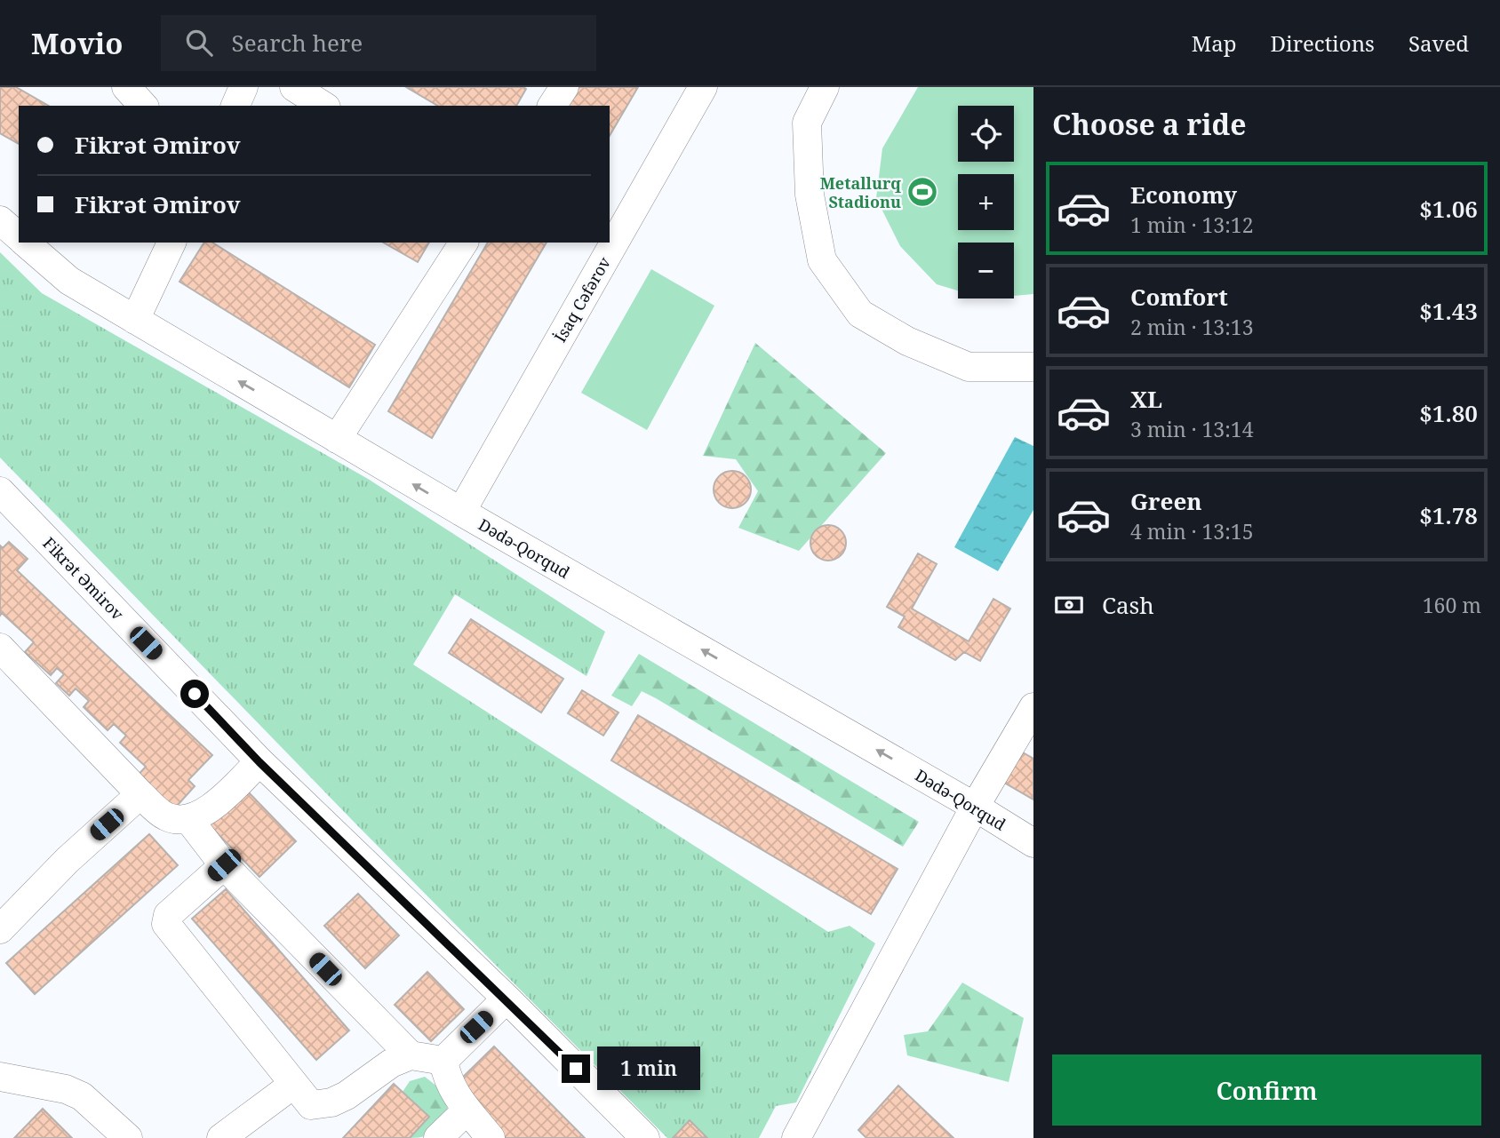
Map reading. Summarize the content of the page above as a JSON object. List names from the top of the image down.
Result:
{
  "streets": {
    "street": ["İsaq Cəfərov", "Dədə-Qorqud", "Fikrət Əmirov"]
  },
  "crossings": [
    ["İsaq Cəfərov", "Dədə-Qorqud"]
  ],
  "one_way": ["Dədə-Qorqud"],
  "places": {
    "sports": ["Metallurq Stadionu"]
  },
  "page": {
    "header": "Movio",
    "search": "Search here",
    "nav": ["Map", "Directions", "Saved"],
    "heading": "Choose a ride",
    "map_buttons": ["+", "−"],
    "banner": ["Fikrət Əmirov", "Fikrət Əmirov"],
    "list": [
      {
        "name": "Economy",
        "note": "1 min · 13:12",
        "value": "$1.06"
      },
      {
        "name": "Comfort",
        "note": "2 min · 13:13",
        "value": "$1.43"
      },
      {
        "name": "XL",
        "note": "3 min · 13:14",
        "value": "$1.80"
      },
      {
        "name": "Green",
        "note": "4 min · 13:15",
        "value": "$1.78"
      }
    ],
    "pay": ["Cash", "160 m"],
    "buttons": "Confirm",
    "bubble": "1 min"
  }
}
